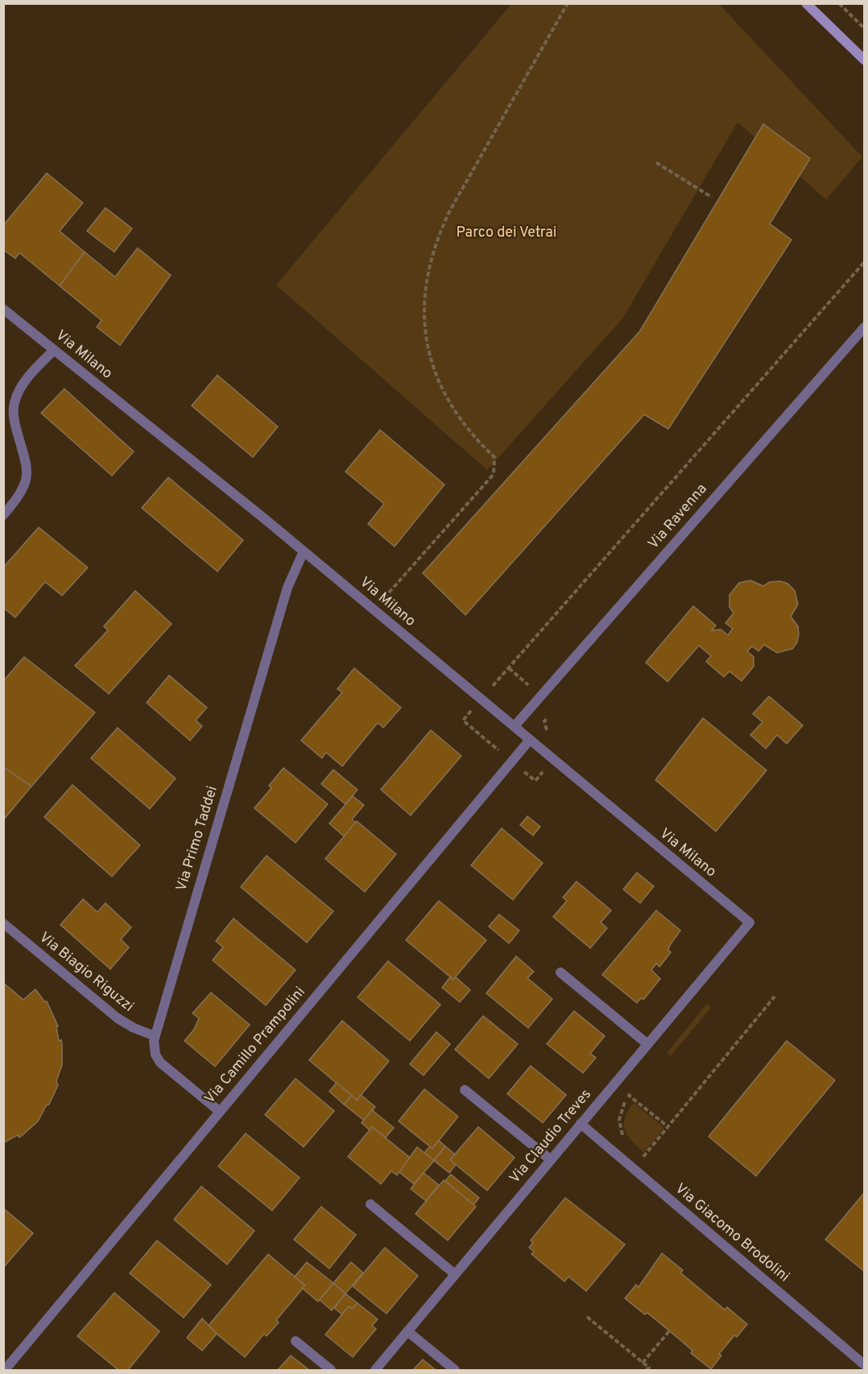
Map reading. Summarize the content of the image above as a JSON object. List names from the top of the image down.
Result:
{
  "streets": {
    "street": [
      "Via Milano",
      "Via Ravenna",
      "Via Primo Taddei",
      "Via Biagio Riguzzi",
      "Via Camillo Prampolini",
      "Via Claudio Treves",
      "Via Giacomo Brodolini"
    ]
  },
  "crossings": [
    ["Via Milano", "Via Ravenna"],
    ["Via Milano", "Via Primo Taddei"],
    ["Via Milano", "Via Camillo Prampolini"],
    ["Via Milano", "Via Claudio Treves"],
    ["Via Primo Taddei", "Via Biagio Riguzzi"],
    ["Via Primo Taddei", "Via Camillo Prampolini"],
    ["Via Claudio Treves", "Via Giacomo Brodolini"]
  ],
  "parks": ["Parco dei Vetrai"]
}
